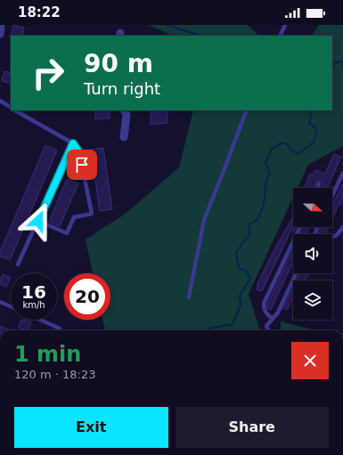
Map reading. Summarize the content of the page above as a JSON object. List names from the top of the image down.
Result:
{
  "north": "right",
  "page": {
    "status": "18:22",
    "turn": ["90 m", "Turn right"],
    "speed": "16 km/h",
    "limit": "20",
    "heading": ["1 min", "120 m · 18:23"],
    "buttons": ["Exit", "Share"]
  }
}
